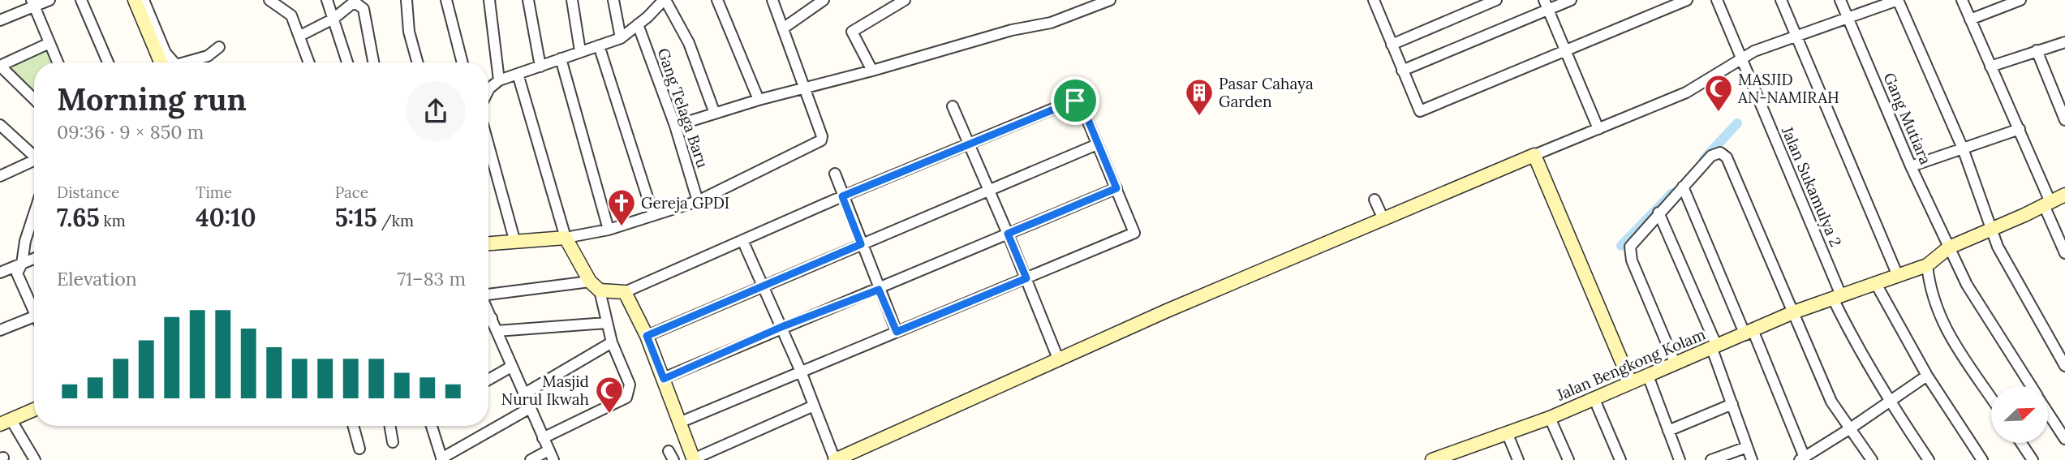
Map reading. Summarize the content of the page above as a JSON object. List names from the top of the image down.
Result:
{
  "streets": {
    "street": [
      "Gang Telaga Baru",
      "Gang Mutiara",
      "Jalan Sukamulya 2",
      "Jalan Bengkong Kolam"
    ]
  },
  "crossings": [
    ["Jalan Sukamulya 2", "Jalan Bengkong Kolam"]
  ],
  "places": {
    "mosque": ["MASJID AN-NAMIRAH", "Masjid Nurul Ikwah"],
    "building": ["Pasar Cahaya Garden"],
    "church": ["Gereja GPDI"]
  },
  "north": "top right",
  "page": {
    "heading": ["Morning run", "09:36 · 9 × 850 m"],
    "stats": [
      ["Distance", "7.65 km"],
      ["Time", "40:10"],
      ["Pace", "5:15 /km"]
    ],
    "chart": ["Elevation", "71–83 m"]
  }
}
